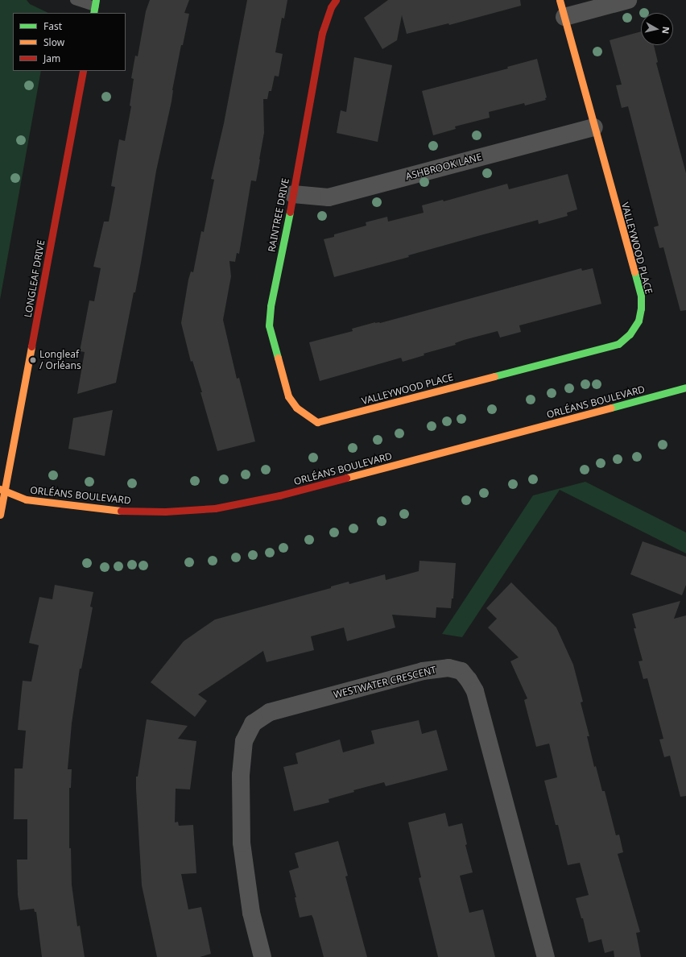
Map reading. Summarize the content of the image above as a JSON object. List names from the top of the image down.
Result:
{
  "streets": {
    "street": [
      "ASHBROOK LANE",
      "RAINTREE DRIVE",
      "VALLEYWOOD PLACE",
      "LONGLEAF DRIVE",
      "ORLÉANS BOULEVARD",
      "WESTWATER CRESCENT"
    ]
  },
  "crossings": [
    ["ASHBROOK LANE", "RAINTREE DRIVE"],
    ["ASHBROOK LANE", "VALLEYWOOD PLACE"],
    ["RAINTREE DRIVE", "VALLEYWOOD PLACE"],
    ["LONGLEAF DRIVE", "ORLÉANS BOULEVARD"]
  ],
  "places": ["Longleaf / Orléans"],
  "legend": ["Fast", "Slow", "Jam"],
  "north": "right"
}
